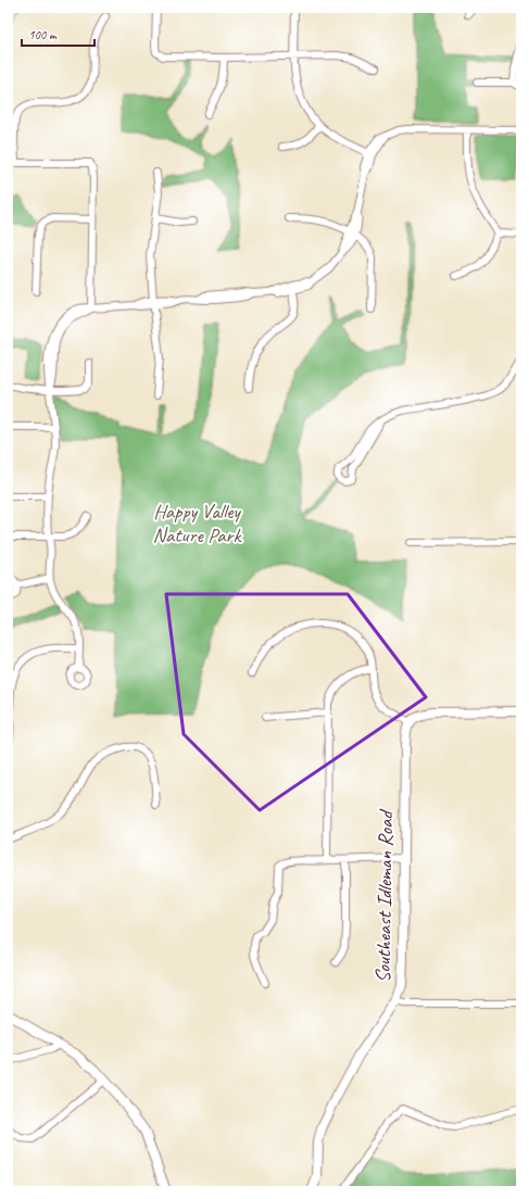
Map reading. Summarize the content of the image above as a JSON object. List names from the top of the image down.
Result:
{
  "streets": {
    "main road": ["Southeast Idleman Road"]
  },
  "parks": ["Happy Valley Nature Park"],
  "scale_bar": "100 m"
}
